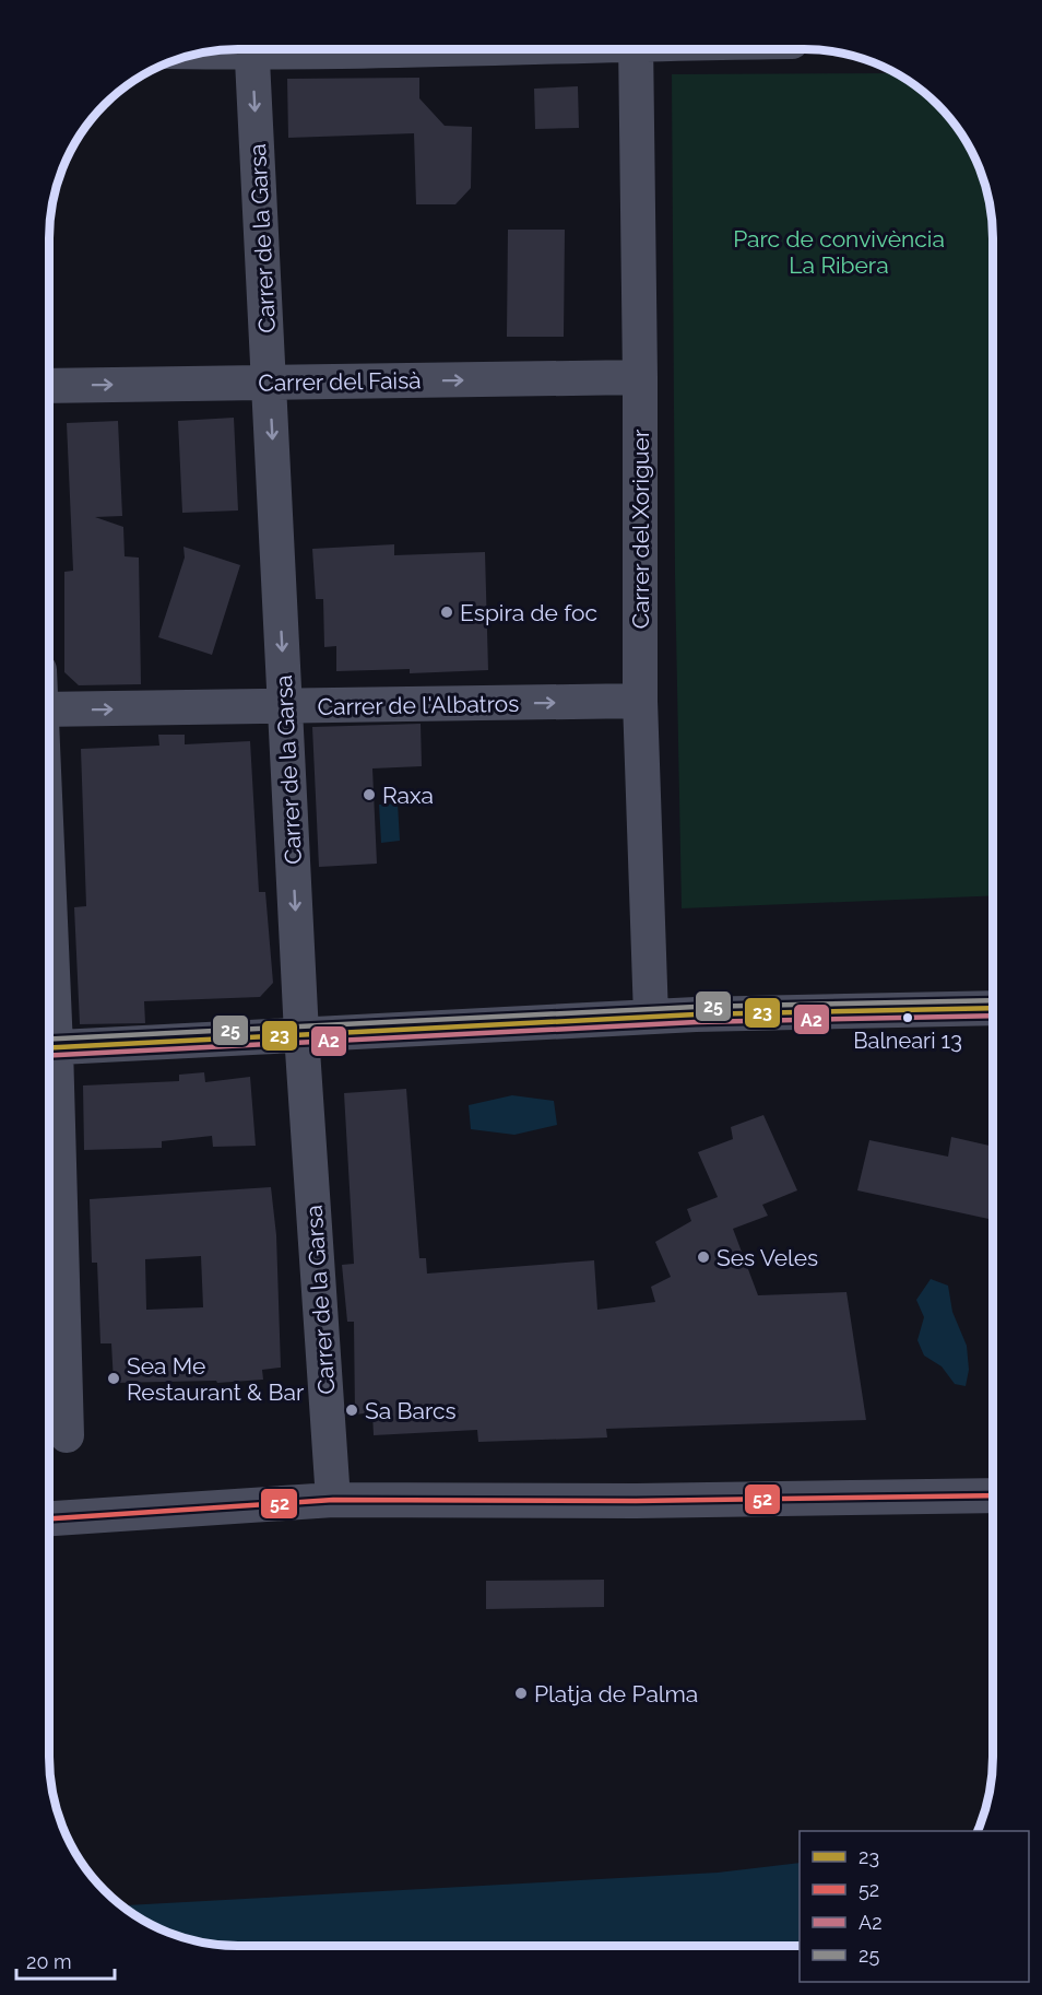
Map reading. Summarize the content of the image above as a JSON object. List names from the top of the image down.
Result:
{
  "streets": {
    "street": [
      "Carrer de la Garsa",
      "Carrer del Faisà",
      "Carrer del Xoriguer",
      "Carrer de l'Albatros"
    ]
  },
  "crossings": [
    ["Carrer de la Garsa", "Carrer del Faisà"],
    ["Carrer de la Garsa", "Carrer de l'Albatros"],
    ["Carrer del Faisà", "Carrer del Xoriguer"],
    ["Carrer del Xoriguer", "Carrer de l'Albatros"]
  ],
  "one_way": ["Carrer de la Garsa", "Carrer del Faisà", "Carrer de l'Albatros"],
  "parks": ["Parc de convivència La Ribera"],
  "places": [
    "Espira de foc",
    "Raxa",
    "Balneari 13",
    "Ses Veles",
    "Sea Me Restaurant & Bar",
    "Sa Barcs",
    "Platja de Palma"
  ],
  "lines": [
    "transit line 25",
    "transit line 23",
    "transit line A2",
    "transit line 52"
  ],
  "legend": [
    "23",
    "52",
    "A2",
    "25"
  ],
  "scale_bar": "20 m"
}
